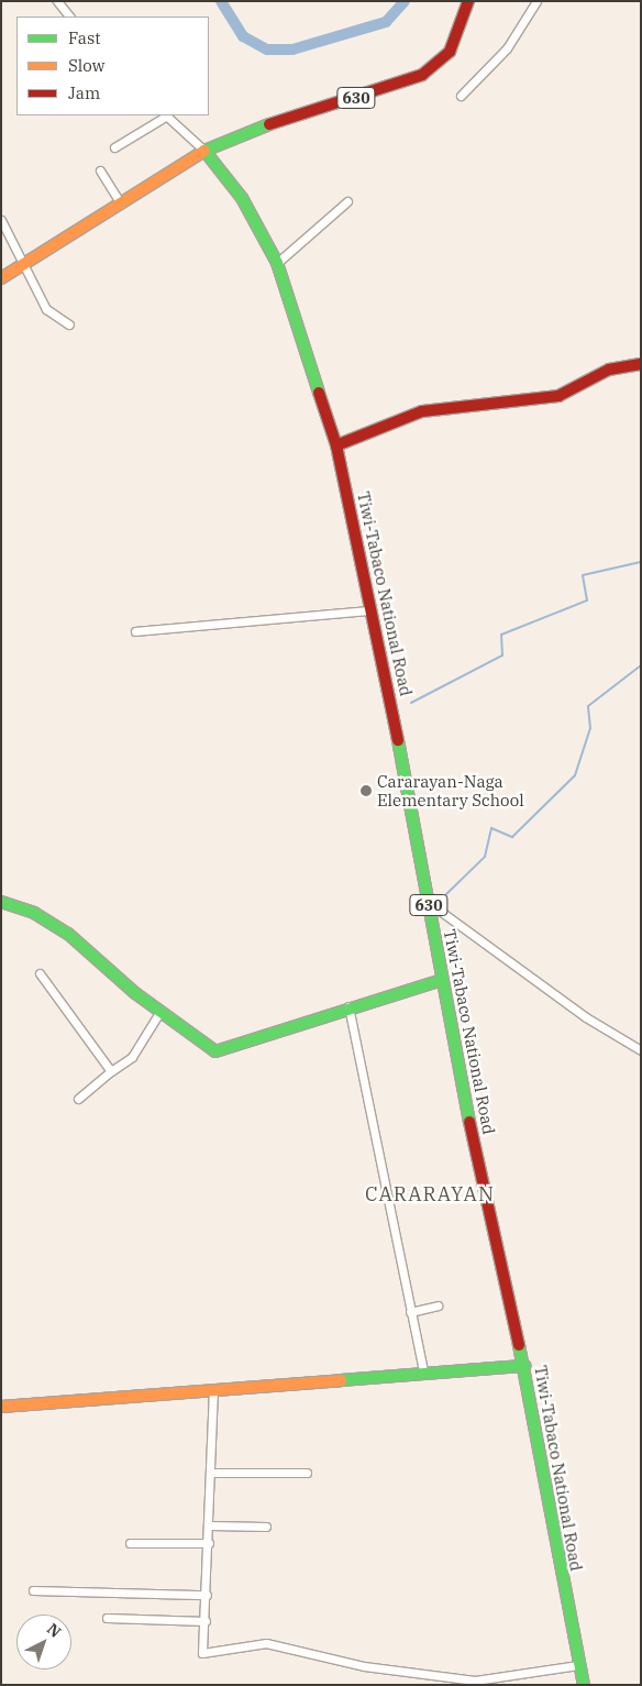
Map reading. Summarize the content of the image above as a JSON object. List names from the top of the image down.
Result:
{
  "streets": {
    "main road": ["630", "Tiwi-Tabaco National Road"]
  },
  "crossings": [
    ["630", "Tiwi-Tabaco National Road"]
  ],
  "districts": ["CARARAYAN"],
  "places": ["Cararayan-Naga Elementary School"],
  "legend": ["Fast", "Slow", "Jam"],
  "north": "top right"
}
